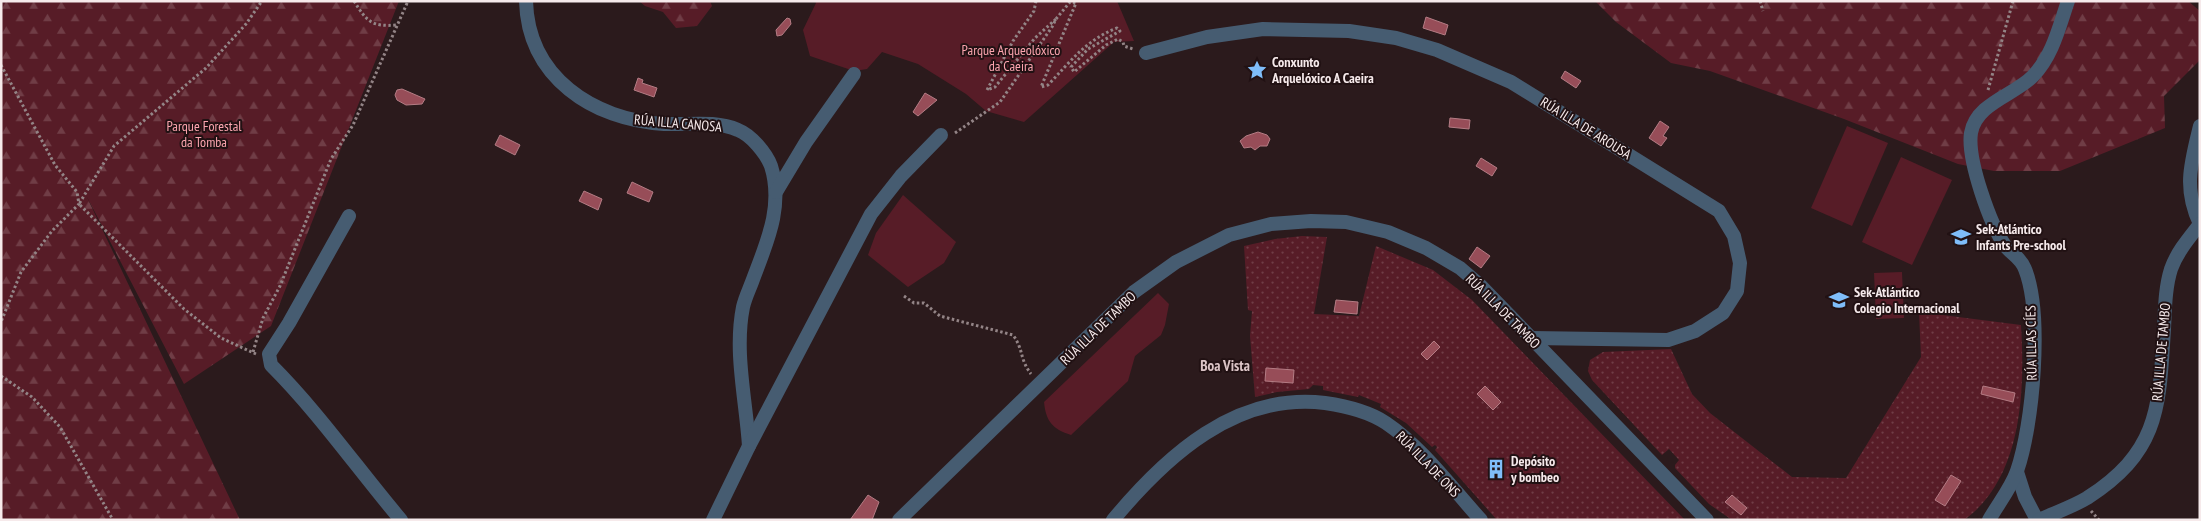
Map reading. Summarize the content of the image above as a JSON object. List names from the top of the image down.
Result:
{
  "streets": {
    "street": [
      "RÚA ILLA CANOSA",
      "RÚA ILLA DE AROUSA",
      "RÚA ILLA DE TAMBO",
      "RÚA ILLAS CÍES",
      "RÚA ILLA DE ONS"
    ]
  },
  "crossings": [
    ["RÚA ILLA DE AROUSA", "RÚA ILLA DE TAMBO"]
  ],
  "districts": ["Boa Vista"],
  "parks": ["Parque Arqueolóxico da Caeira", "Parque Forestal da Tomba"],
  "places": {
    "place": ["Conxunto Arquelóxico A Caeira"],
    "school or university": ["Sek-Atlántico Infants Pre-school", "Sek-Atlántico Colegio Internacional"],
    "building": ["Depósito y bombeo"]
  }
}
